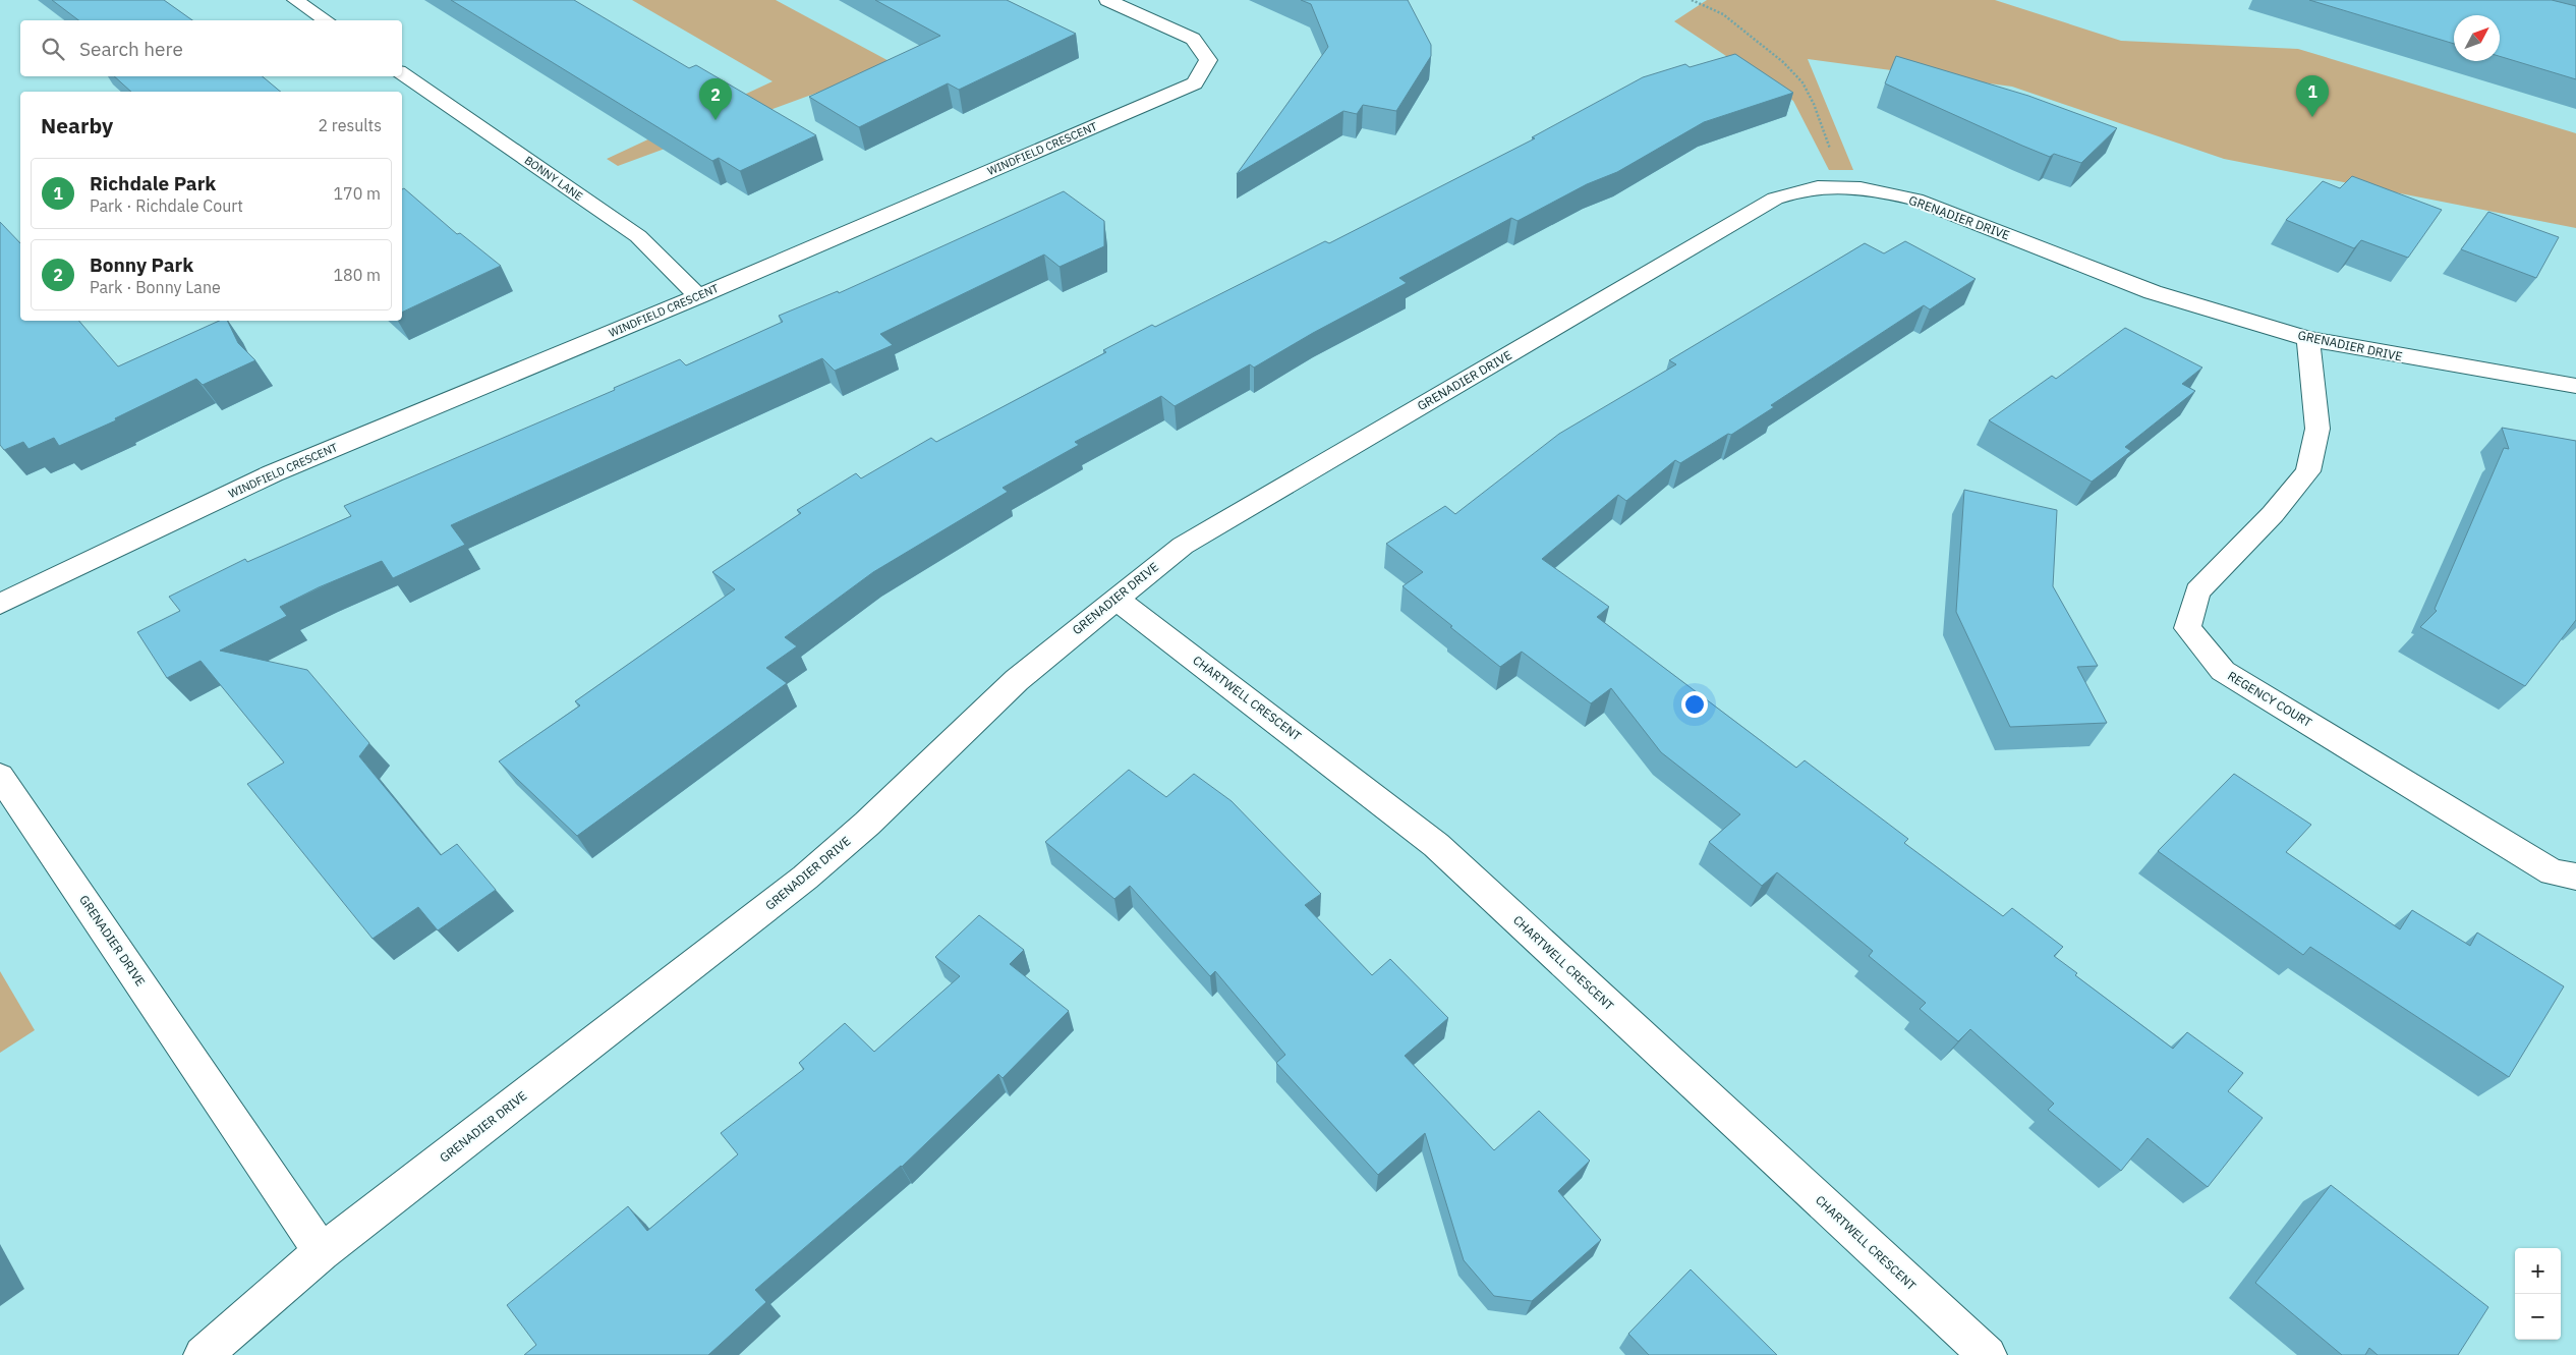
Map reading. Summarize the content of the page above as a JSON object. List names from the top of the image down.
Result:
{
  "streets": {
    "street": [
      "WINDFIELD CRESCENT",
      "BONNY LANE",
      "GRENADIER DRIVE",
      "CHARTWELL CRESCENT",
      "REGENCY COURT"
    ]
  },
  "crossings": [
    ["WINDFIELD CRESCENT", "BONNY LANE"],
    ["GRENADIER DRIVE", "CHARTWELL CRESCENT"],
    ["GRENADIER DRIVE", "REGENCY COURT"]
  ],
  "north": "top right",
  "page": {
    "search": "Search here",
    "pins": ["1", "2"],
    "heading": ["Nearby", "2 results"],
    "list": [
      {
        "mark": "1",
        "name": "Richdale Park",
        "note": "Park · Richdale Court",
        "value": "170 m"
      },
      {
        "mark": "2",
        "name": "Bonny Park",
        "note": "Park · Bonny Lane",
        "value": "180 m"
      }
    ],
    "map_buttons": ["+", "−"]
  }
}
